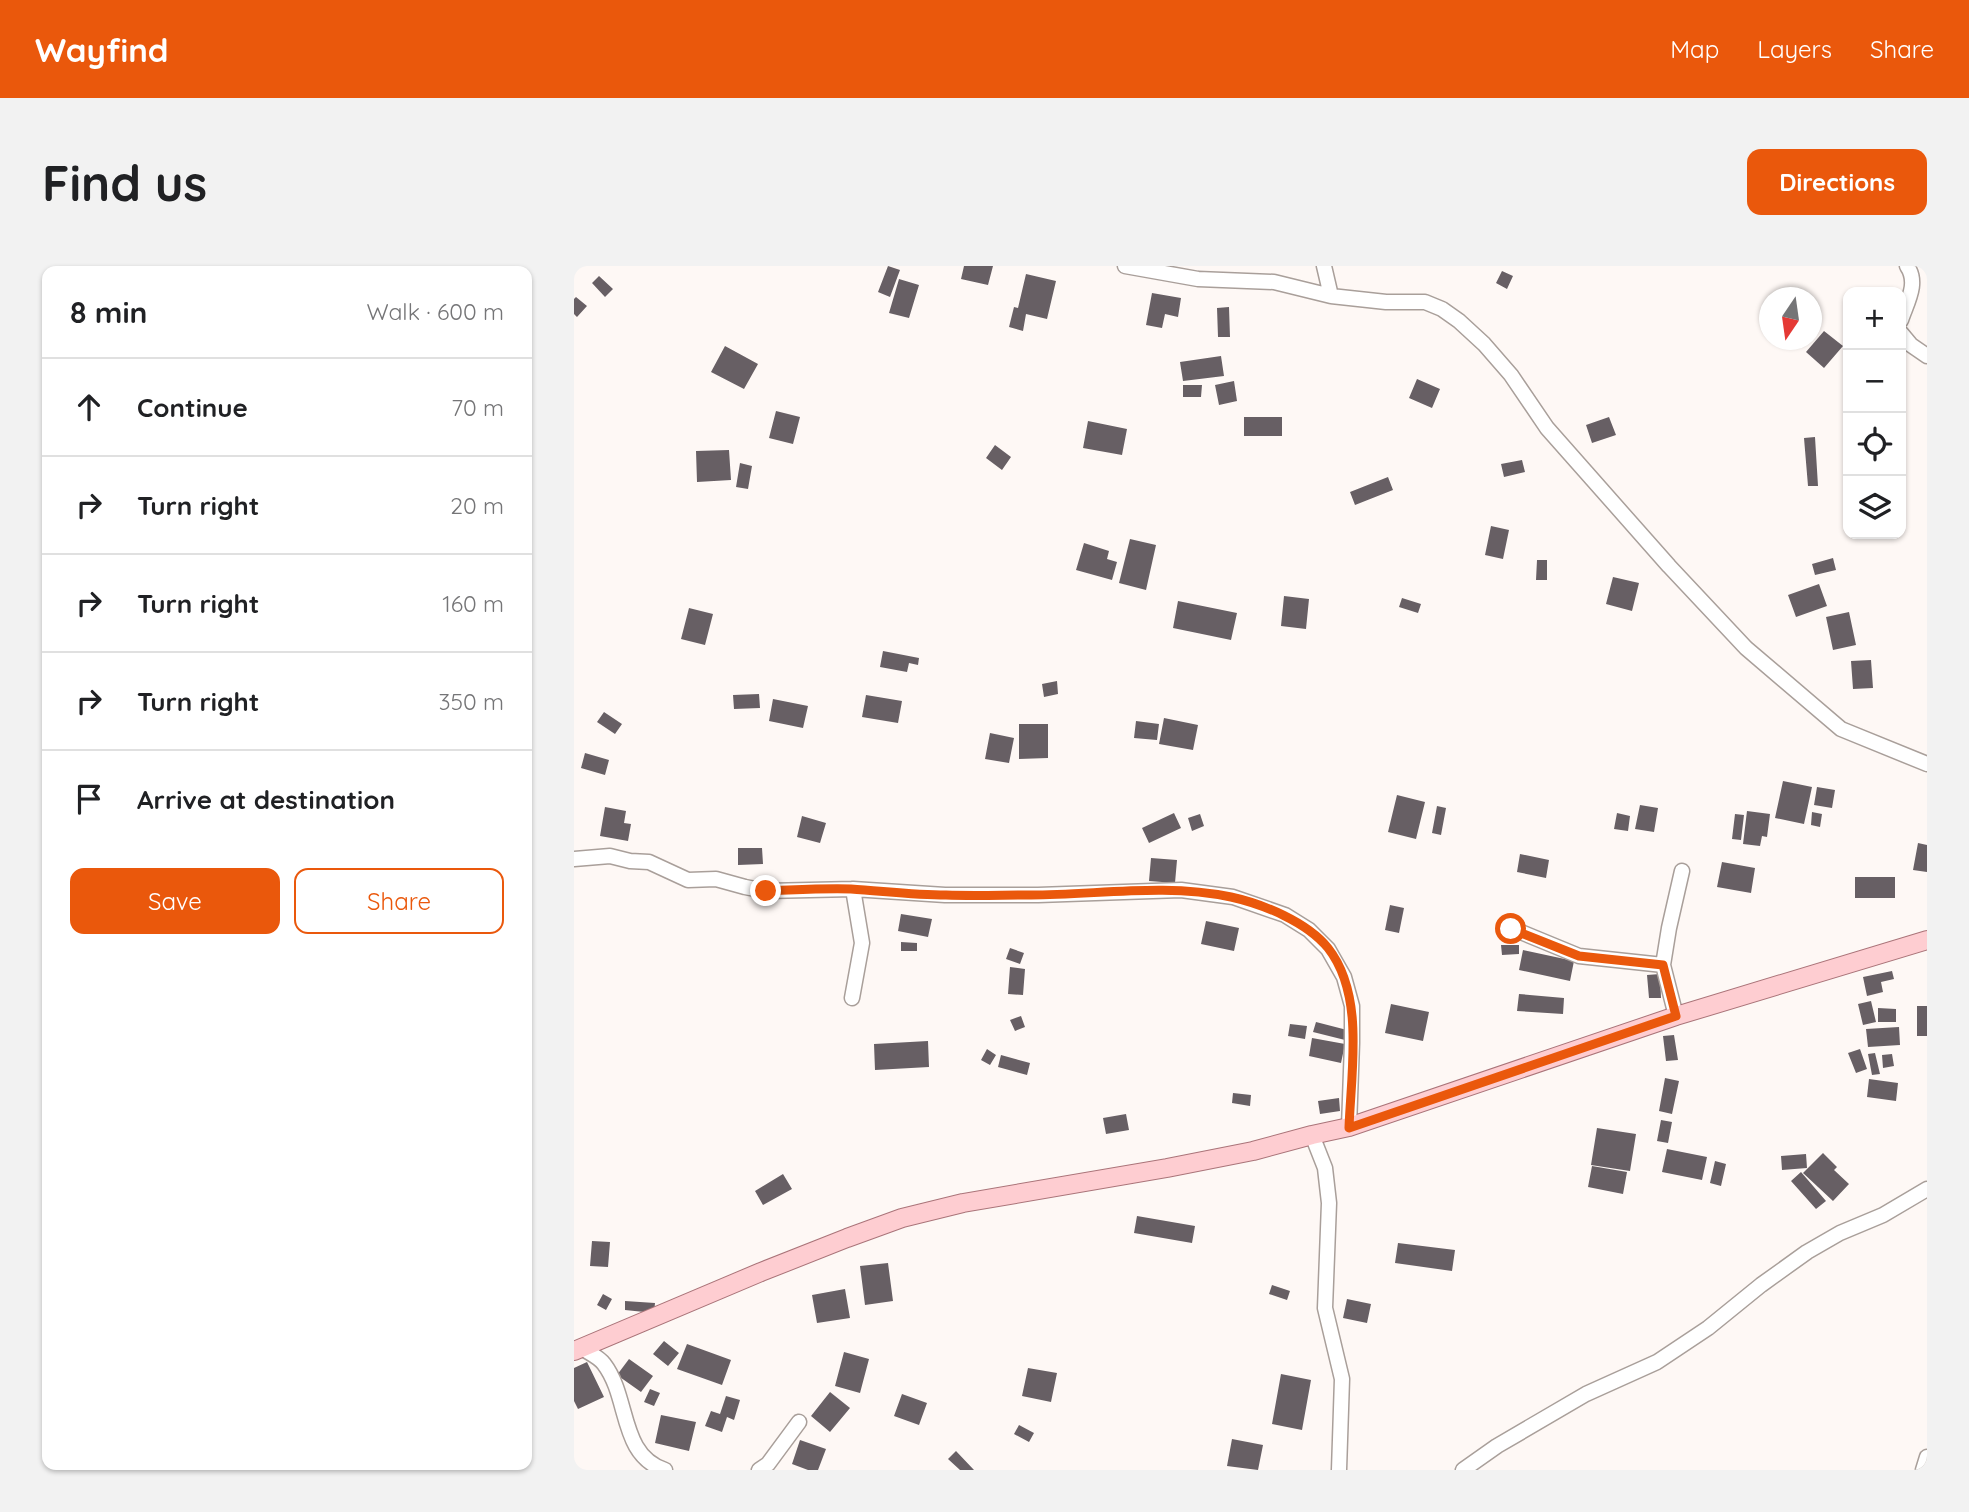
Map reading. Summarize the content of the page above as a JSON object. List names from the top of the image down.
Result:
{
  "north": "bottom",
  "page": {
    "header": "Wayfind",
    "nav": ["Map", "Layers", "Share"],
    "buttons": [
      "Directions",
      ["Save", "Share"]
    ],
    "title": "Find us",
    "heading": ["8 min", "Walk · 600 m"],
    "map_buttons": ["+", "−"],
    "list": [
      ["Continue", "70 m"],
      ["Turn right", "20 m"],
      ["Turn right", "160 m"],
      ["Turn right", "350 m"],
      "Arrive at destination"
    ]
  }
}
